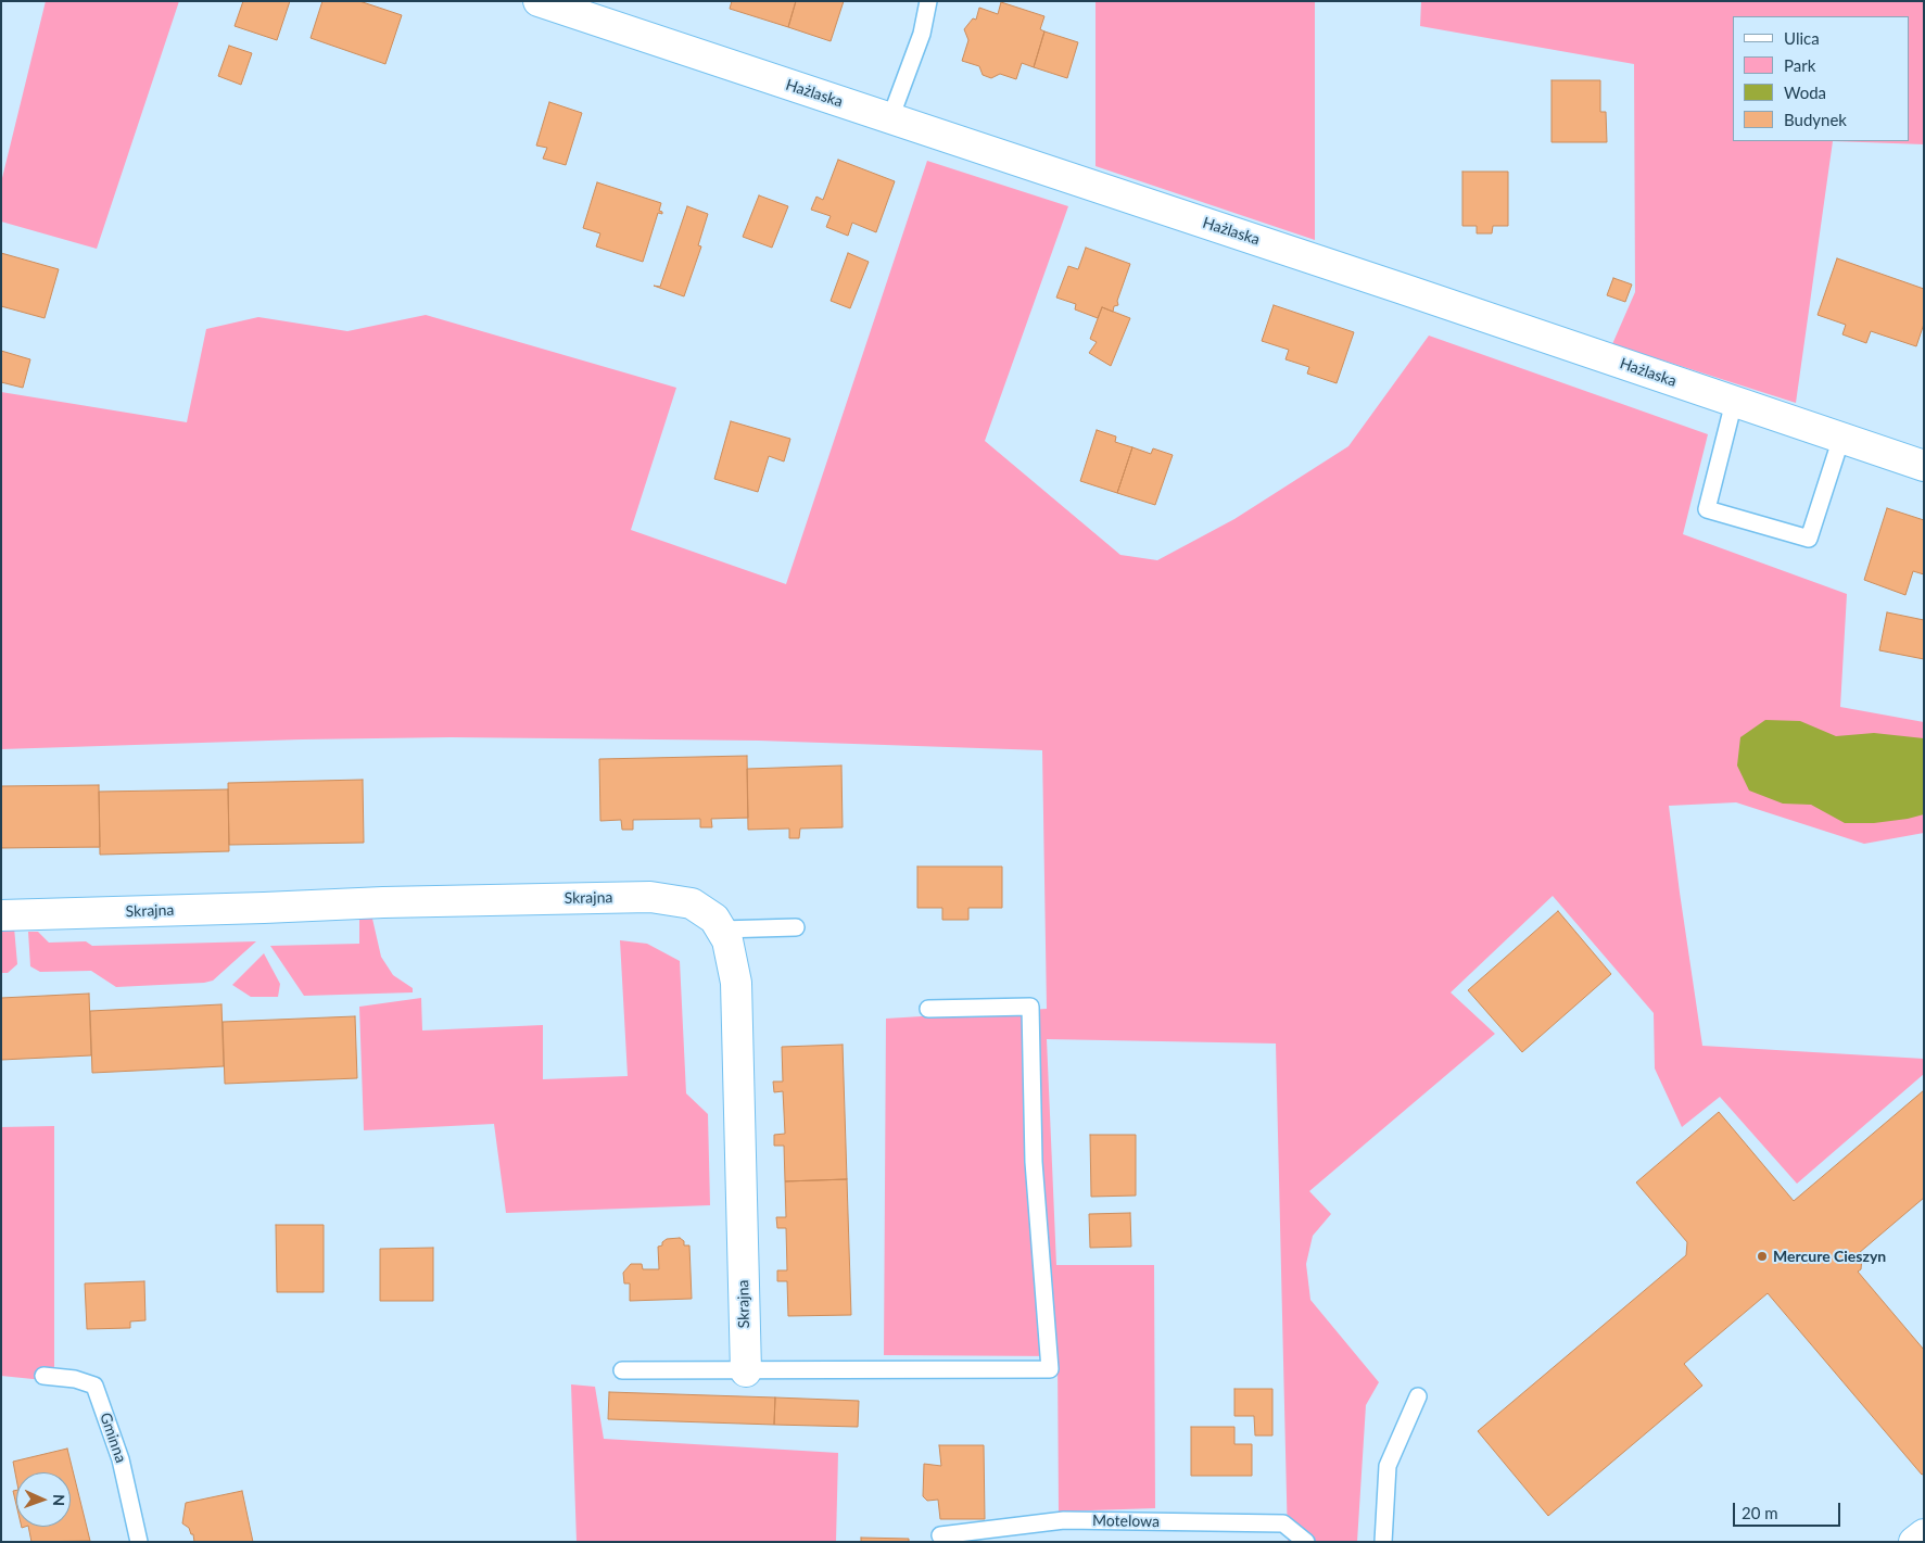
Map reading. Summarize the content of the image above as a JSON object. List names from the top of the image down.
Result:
{
  "streets": {
    "street": ["Hażlaska", "Skrajna"],
    "lane": ["Gminna", "Motelowa"]
  },
  "places": ["Mercure Cieszyn"],
  "legend": [
    "Ulica",
    "Park",
    "Woda",
    "Budynek"
  ],
  "scale_bar": "20 m",
  "north": "right"
}
